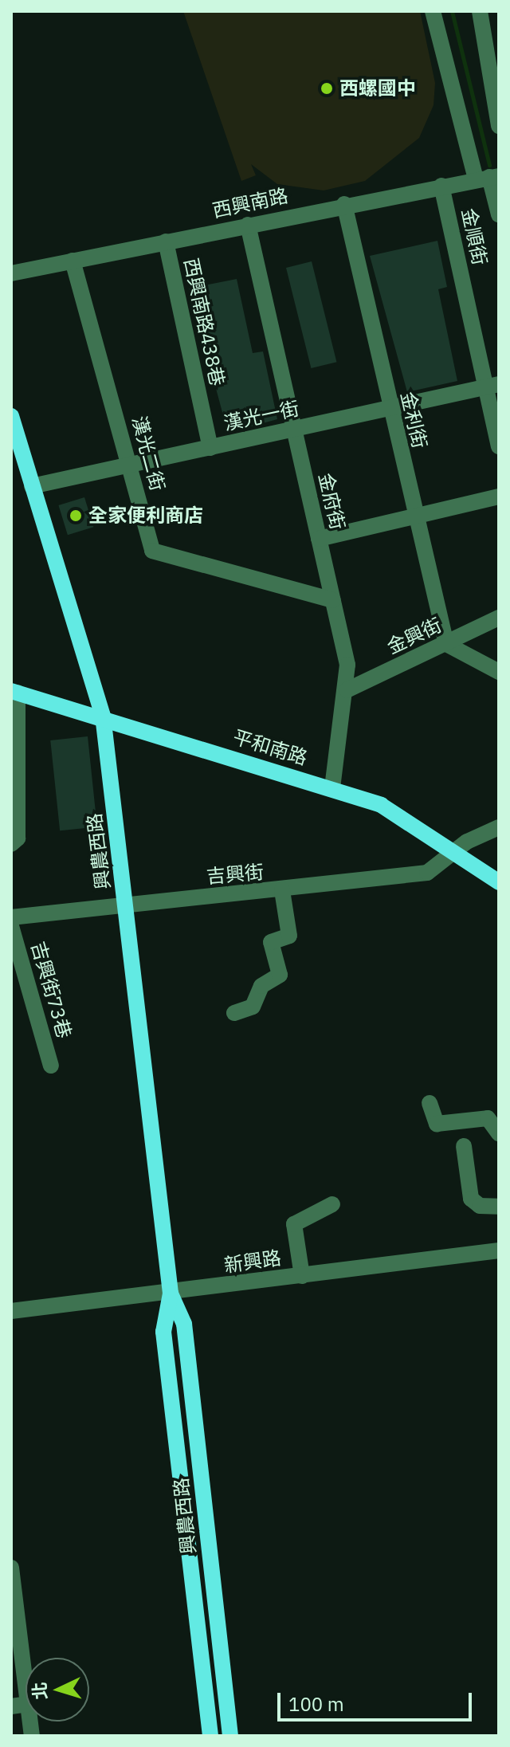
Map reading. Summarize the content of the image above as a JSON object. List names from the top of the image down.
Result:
{
  "streets": {
    "main road": ["平和南路", "興農西路"],
    "street": [
      "西興南路",
      "金順街",
      "西興南路438巷",
      "漢光一街",
      "金利街",
      "漢光二街",
      "金府街",
      "金興街",
      "吉興街",
      "吉興街73巷",
      "新興路"
    ]
  },
  "crossings": [
    ["西興南路", "金順街"],
    ["西興南路", "西興南路438巷"],
    ["西興南路", "金利街"],
    ["西興南路", "漢光二街"],
    ["西興南路", "金府街"],
    ["金順街", "漢光一街"],
    ["西興南路438巷", "漢光一街"],
    ["漢光一街", "金利街"],
    ["漢光一街", "漢光二街"],
    ["漢光一街", "金府街"],
    ["漢光一街", "興農西路"],
    ["金利街", "金興街"],
    ["漢光二街", "金府街"],
    ["金府街", "金興街"],
    ["金府街", "平和南路"],
    ["平和南路", "興農西路"],
    ["平和南路", "吉興街"],
    ["興農西路", "吉興街"],
    ["興農西路", "新興路"]
  ],
  "places": ["西螺國中", "全家便利商店"],
  "scale_bar": "100 m",
  "north": "left"
}
